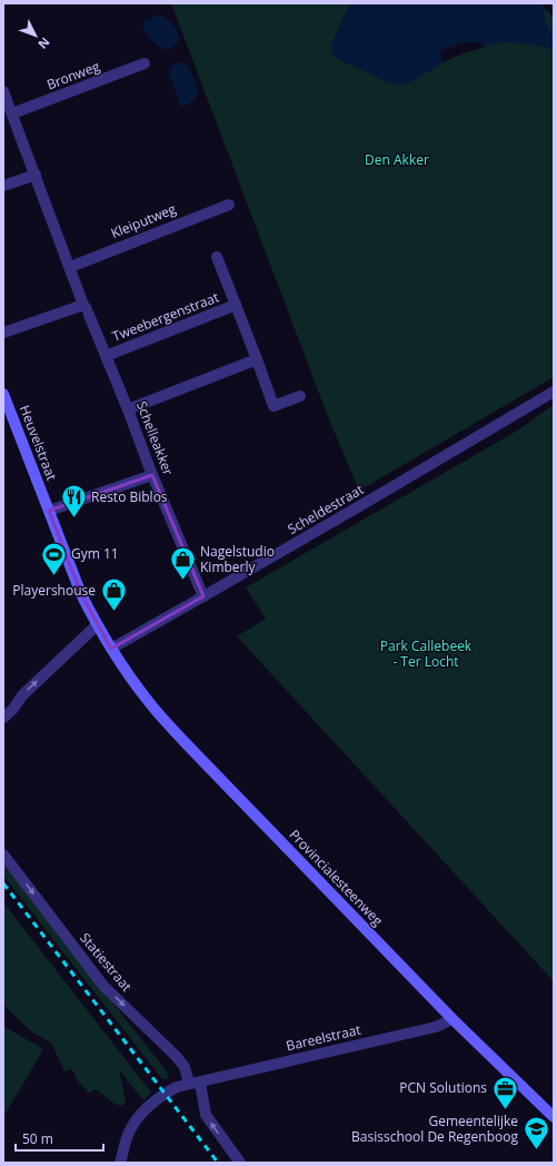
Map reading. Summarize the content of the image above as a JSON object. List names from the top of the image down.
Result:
{
  "streets": {
    "main road": ["Heuvelstraat", "Provincialesteenweg"],
    "street": [
      "Bronweg",
      "Kleiputweg",
      "Tweebergenstraat",
      "Schelleakker",
      "Scheldestraat",
      "Statiestraat",
      "Bareelstraat"
    ]
  },
  "crossings": [
    ["Bronweg", "Schelleakker"],
    ["Kleiputweg", "Schelleakker"],
    ["Tweebergenstraat", "Schelleakker"],
    ["Schelleakker", "Scheldestraat"],
    ["Heuvelstraat", "Scheldestraat"],
    ["Heuvelstraat", "Provincialesteenweg"],
    ["Scheldestraat", "Provincialesteenweg"],
    ["Provincialesteenweg", "Bareelstraat"],
    ["Statiestraat", "Bareelstraat"]
  ],
  "parks": ["Den Akker", "Park Callebeek - Ter Locht"],
  "places": {
    "restaurant": ["Resto Biblos"],
    "sports": ["Gym 11"],
    "shop": ["Nagelstudio Kimberly", "Playershouse"],
    "office": ["PCN Solutions"],
    "school or university": ["Gemeentelijke Basisschool De Regenboog"]
  },
  "scale_bar": "50 m",
  "north": "bottom right"
}
